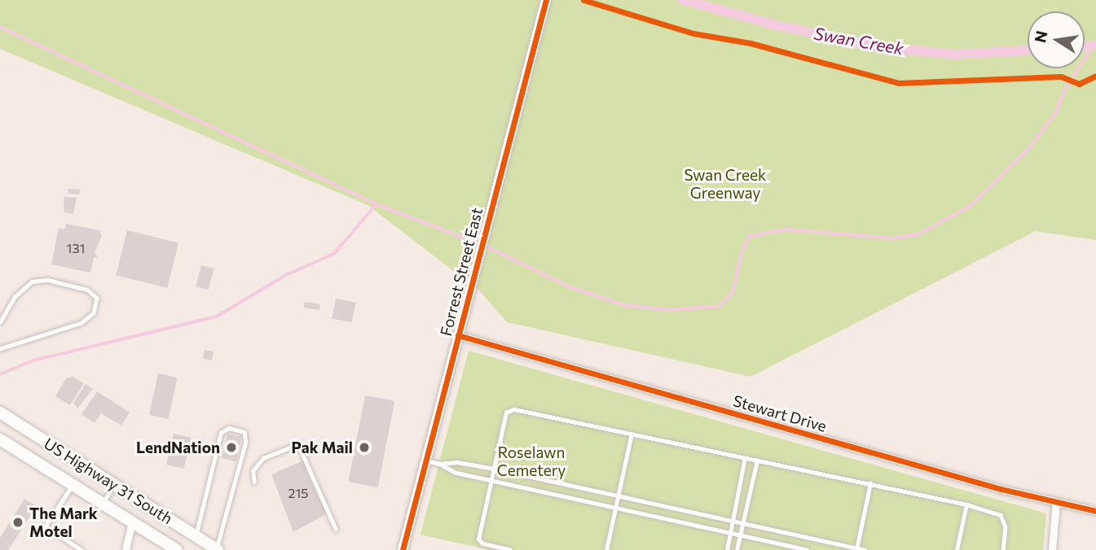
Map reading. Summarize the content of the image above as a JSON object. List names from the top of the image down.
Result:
{
  "streets": {
    "main road": ["US Highway 31 South"],
    "street": ["Forrest Street East", "Stewart Drive"]
  },
  "crossings": [
    ["Forrest Street East", "Stewart Drive"]
  ],
  "water": ["Swan Creek"],
  "parks": ["Swan Creek Greenway", "Roselawn Cemetery"],
  "places": ["LendNation", "Pak Mail", "The Mark Motel"],
  "house_numbers": ["131", "215"],
  "north": "left"
}
